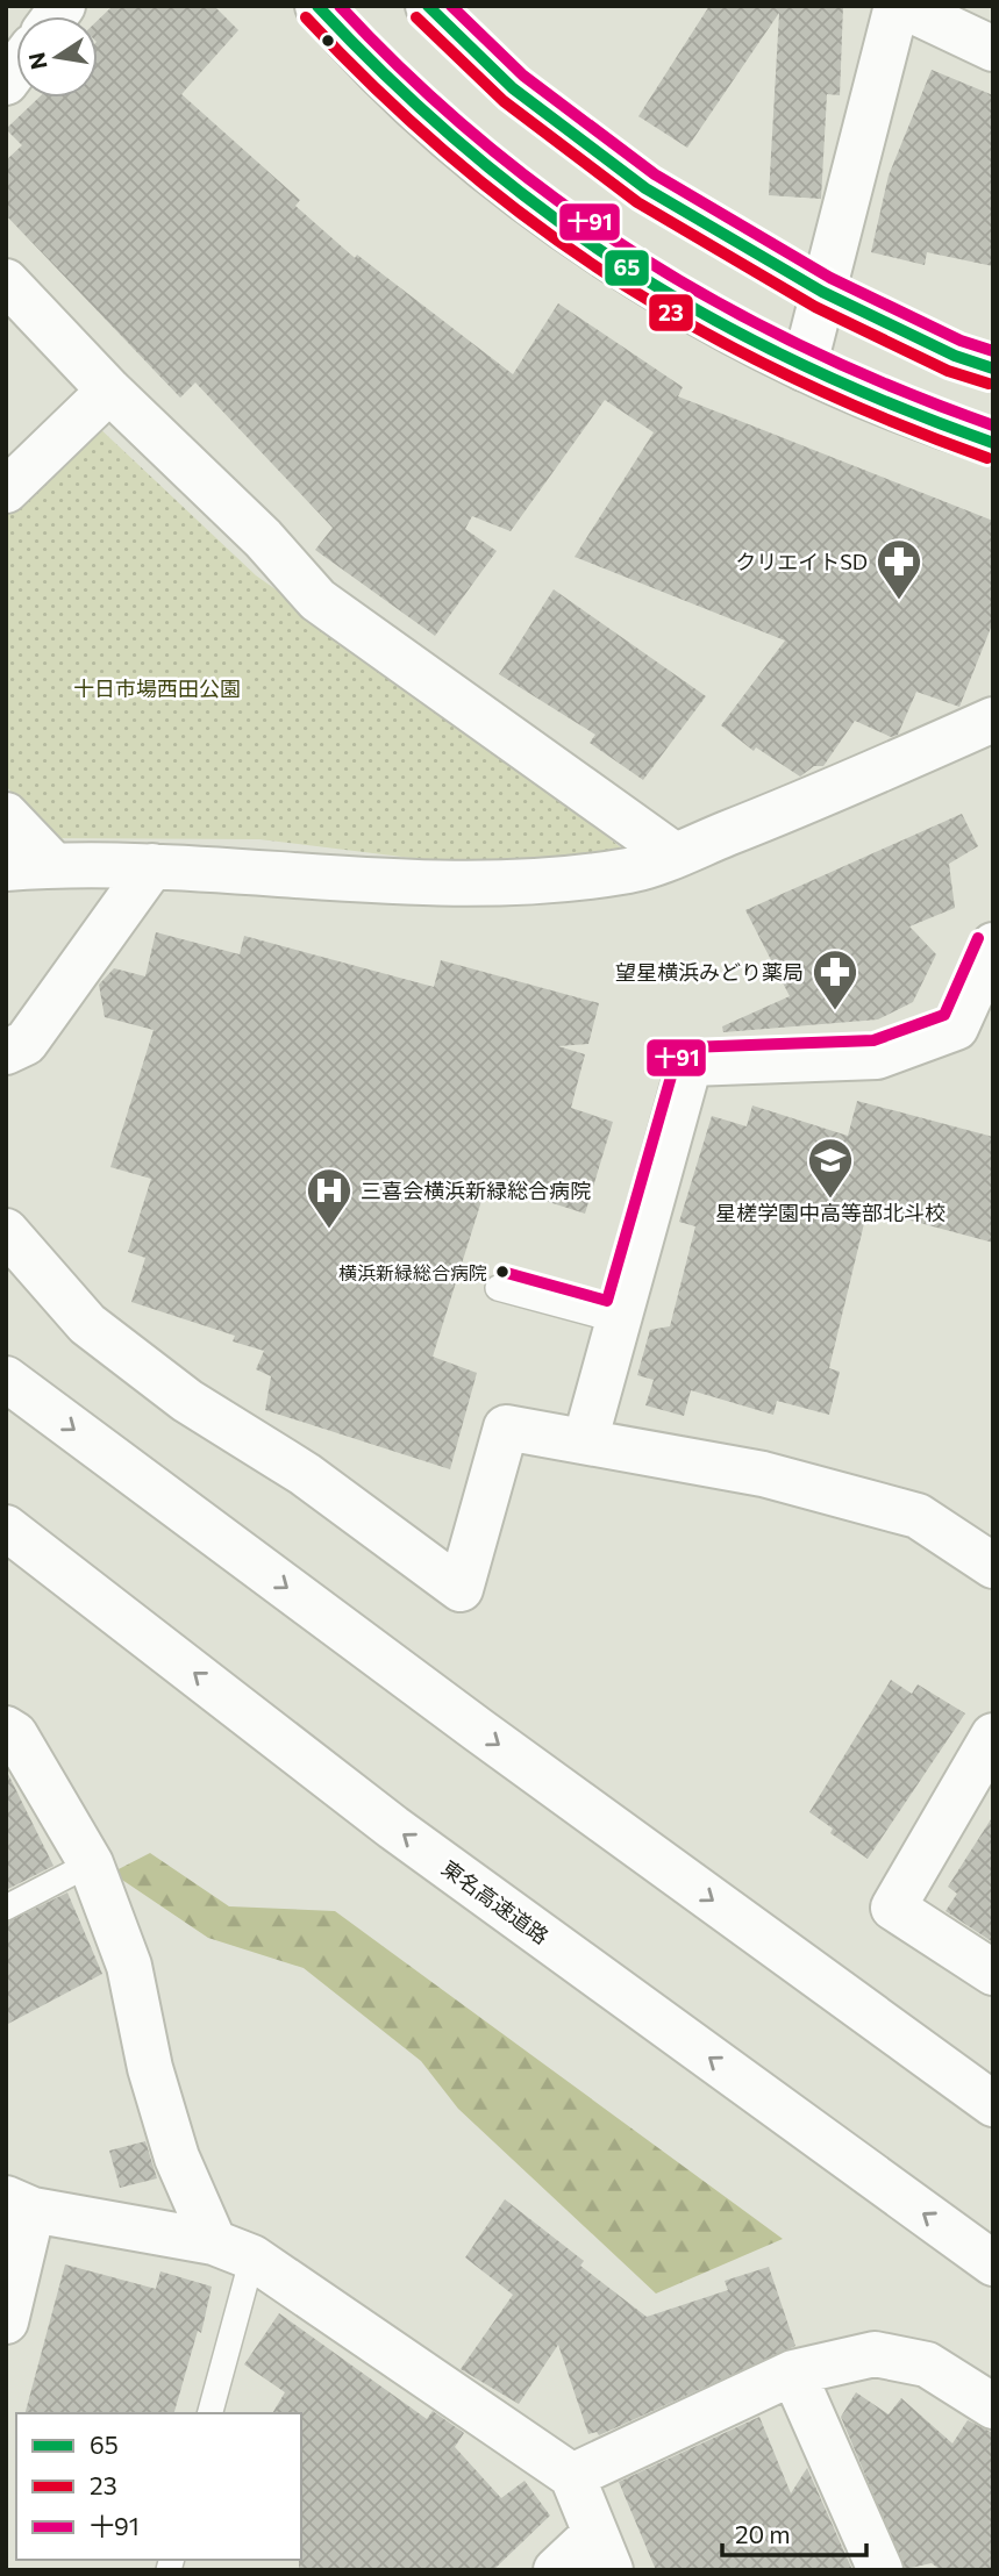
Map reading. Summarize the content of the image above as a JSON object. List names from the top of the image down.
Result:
{
  "streets": {
    "main road": ["東名高速道路"]
  },
  "parks": ["十日市場西田公園"],
  "places": {
    "pharmacy": ["クリエイトSD", "望星横浜みどり薬局"],
    "school or university": ["星槎学園中高等部北斗校"],
    "hospital": ["三喜会横浜新緑総合病院"],
    "other": ["横浜新緑総合病院"]
  },
  "lines": ["transit line 65", "transit line 十91", "transit line 23"],
  "legend": ["65", "23", "十91"],
  "scale_bar": "20 m",
  "north": "left"
}
